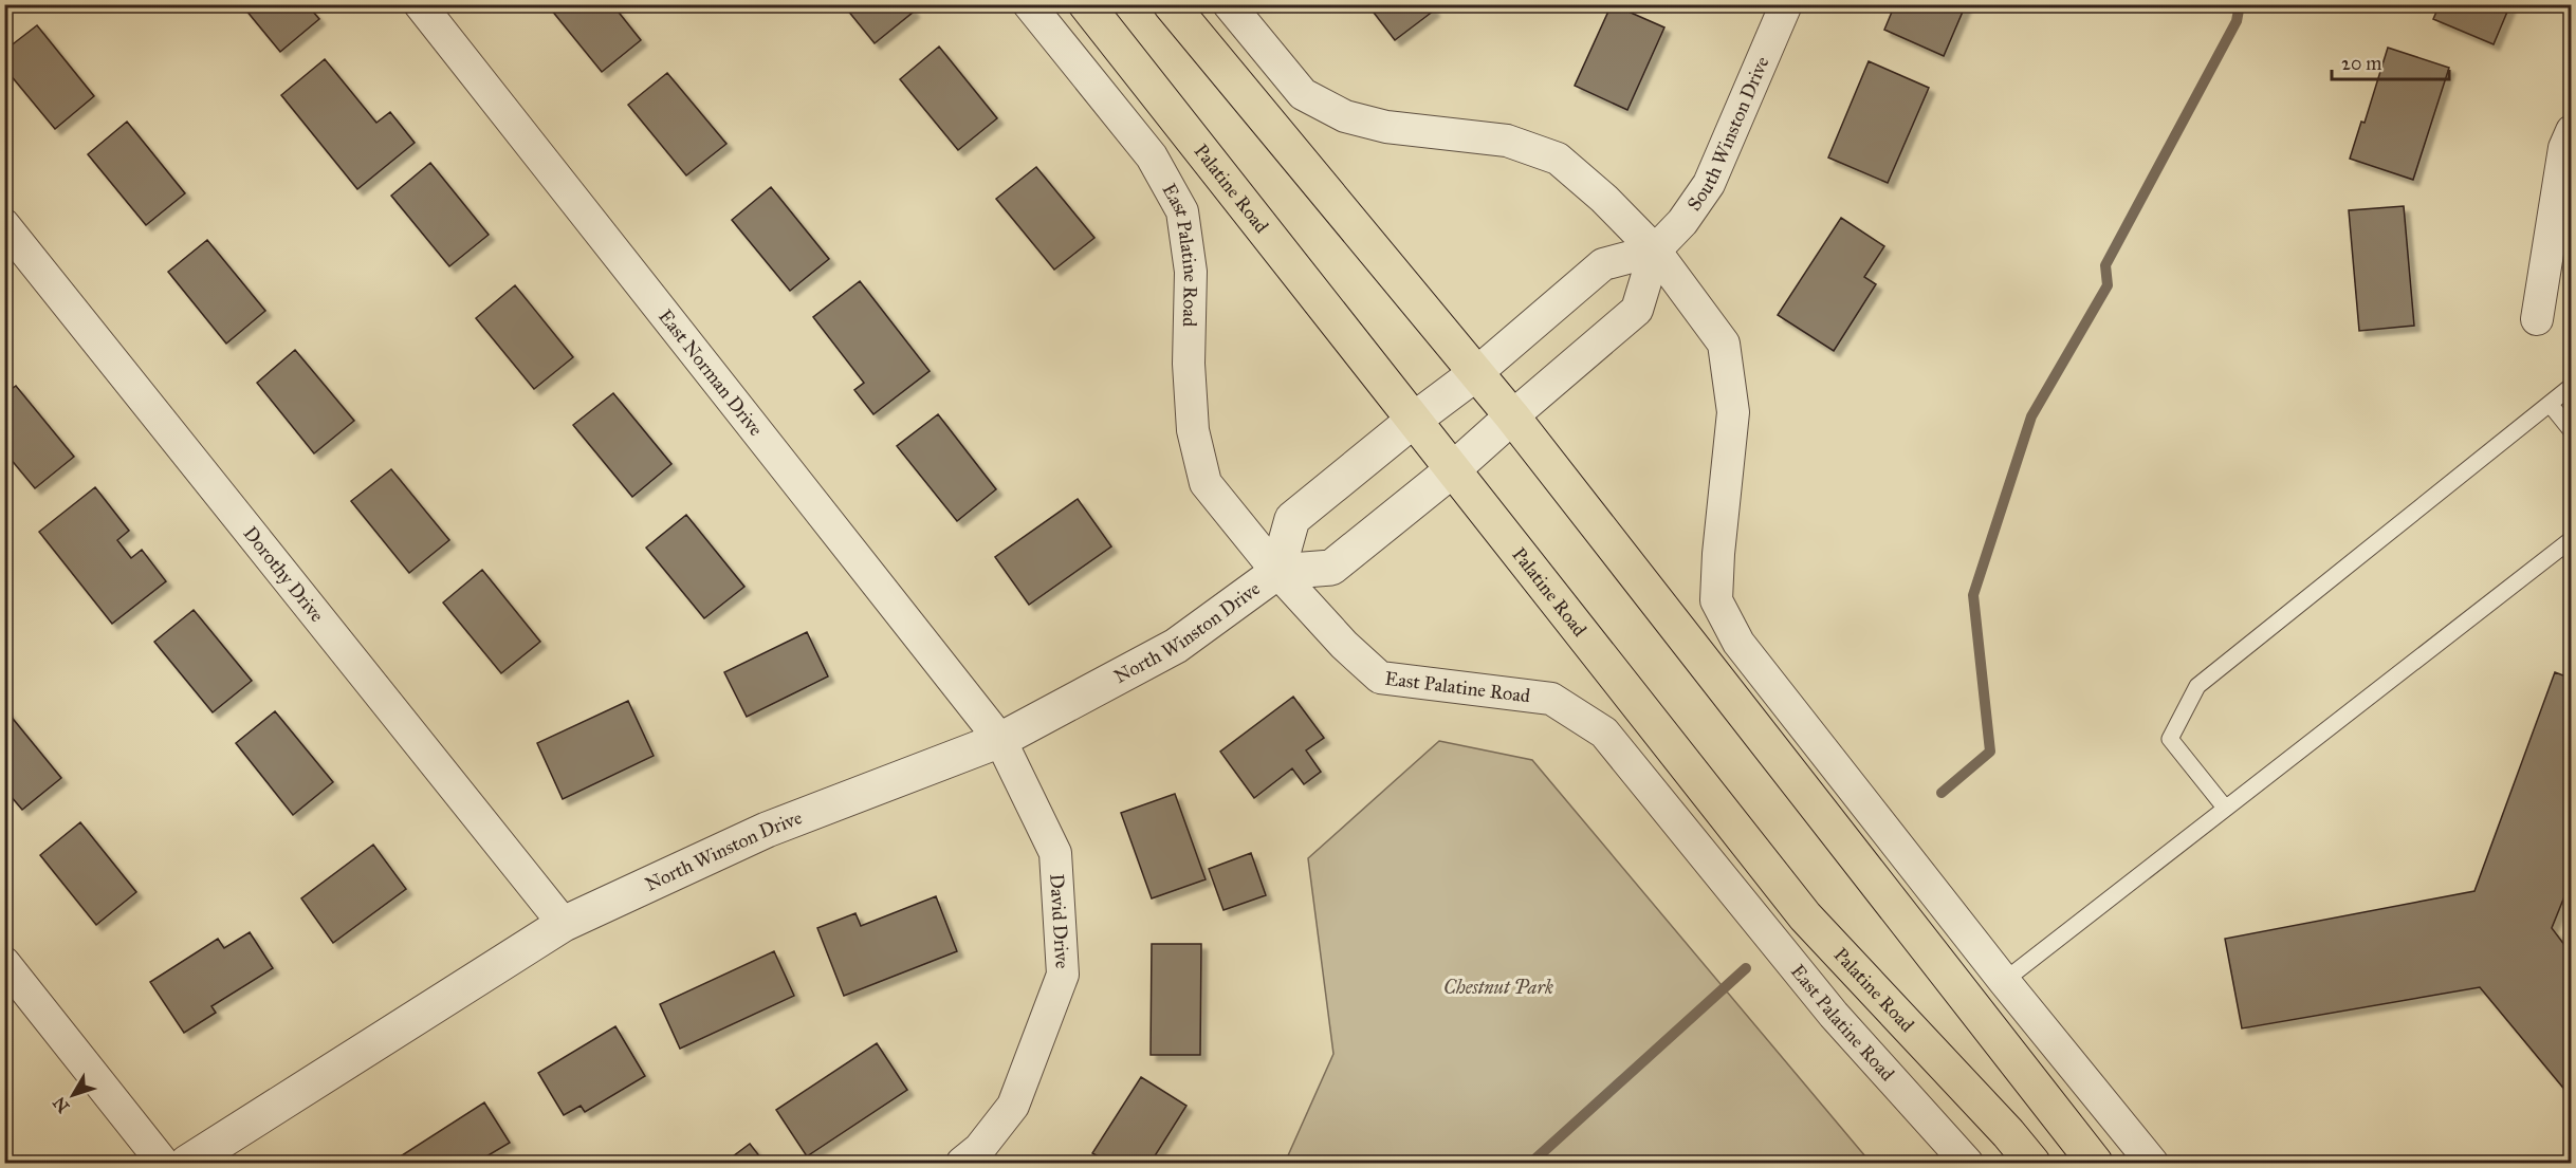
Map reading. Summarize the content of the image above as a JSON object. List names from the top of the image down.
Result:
{
  "streets": {
    "main road": ["Palatine Road"],
    "street": [
      "South Winston Drive",
      "East Palatine Road",
      "East Norman Drive",
      "Dorothy Drive",
      "North Winston Drive",
      "David Drive"
    ]
  },
  "crossings": [
    ["South Winston Drive", "North Winston Drive"],
    ["Palatine Road", "North Winston Drive"],
    ["East Palatine Road", "North Winston Drive"],
    ["East Norman Drive", "North Winston Drive"],
    ["East Norman Drive", "David Drive"],
    ["Dorothy Drive", "North Winston Drive"],
    ["North Winston Drive", "David Drive"]
  ],
  "parks": ["Chestnut Park"],
  "scale_bar": "20 m",
  "north": "bottom left"
}
